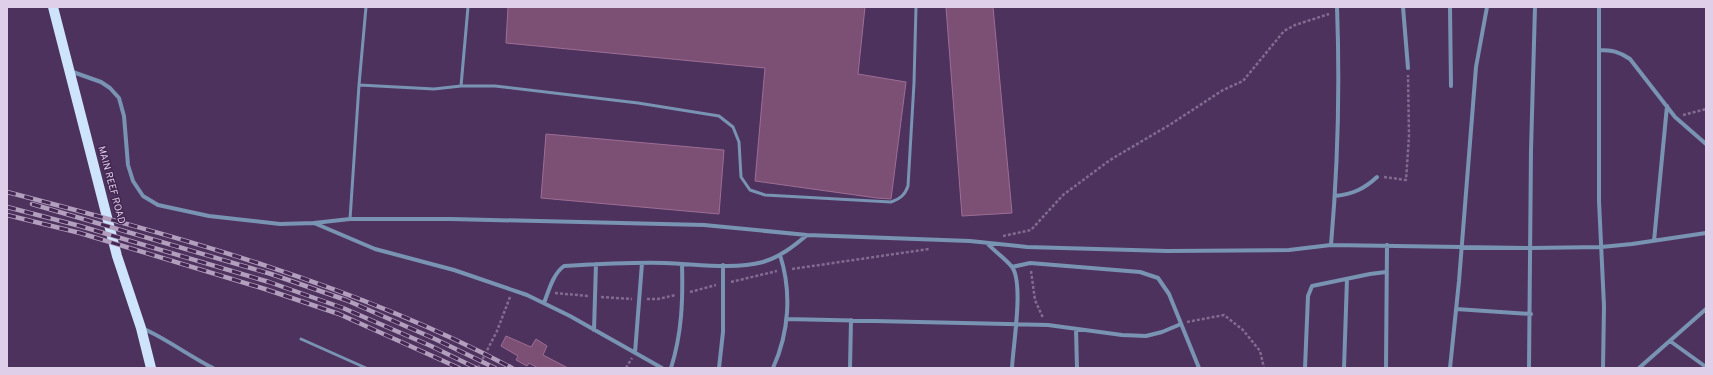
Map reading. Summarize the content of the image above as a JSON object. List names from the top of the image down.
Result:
{
  "streets": {
    "main road": ["MAIN REEF ROAD"]
  }
}
